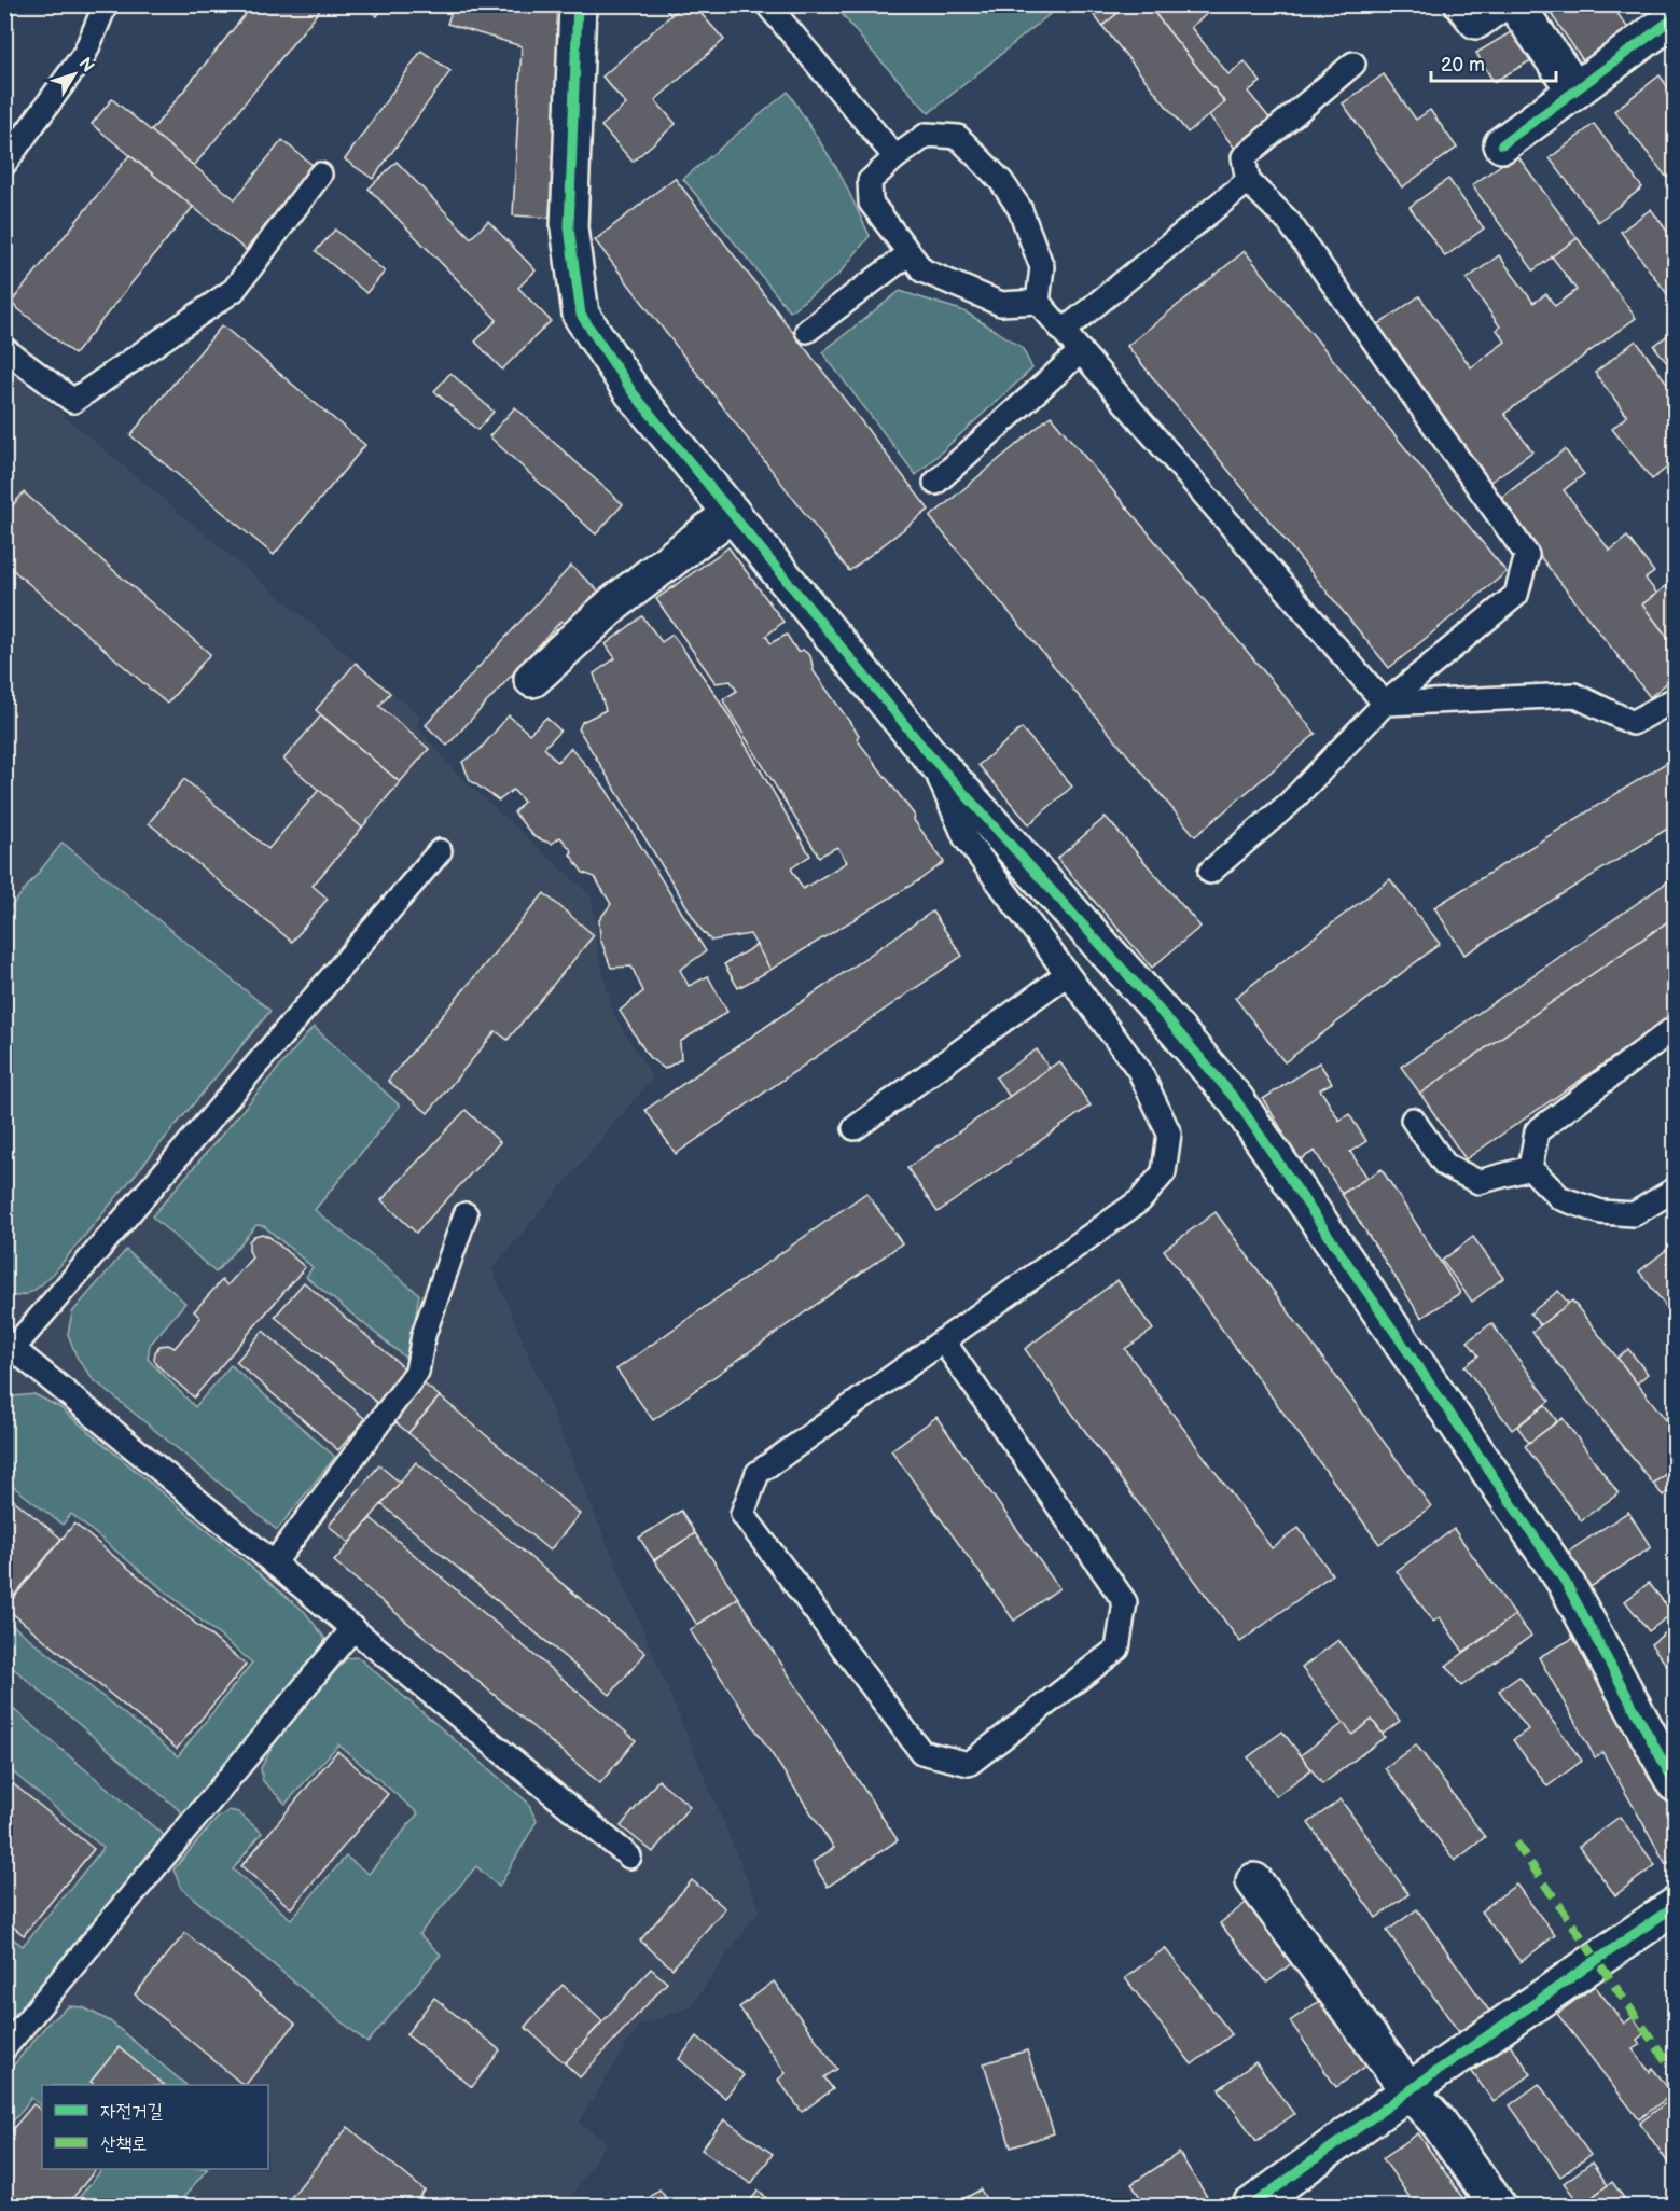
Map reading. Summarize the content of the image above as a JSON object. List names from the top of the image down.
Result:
{
  "legend": ["자전거길", "산책로"],
  "scale_bar": "20 m",
  "north": "top right"
}
